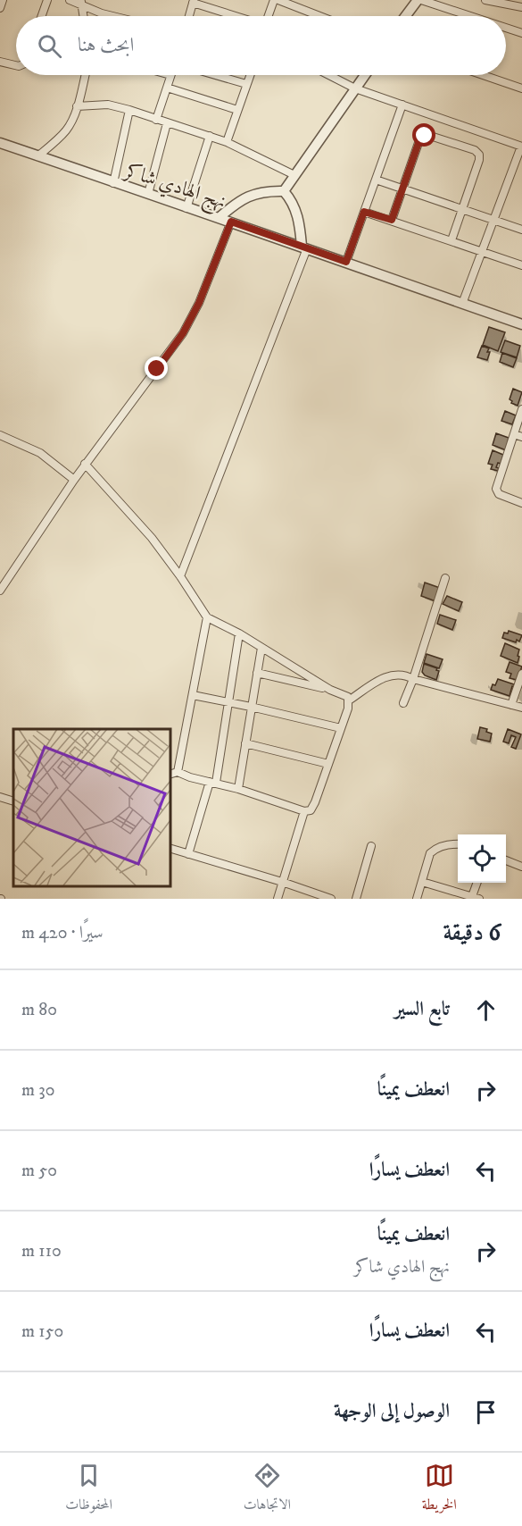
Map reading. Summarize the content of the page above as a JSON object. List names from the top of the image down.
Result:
{
  "streets": {
    "street": ["نهج الهادي شاكر"]
  },
  "page": {
    "search": "ابحث هنا",
    "heading": ["6 دقيقة", "سيرًا · 420 m"],
    "list": [
      ["تابع السير", "80 m"],
      ["انعطف يمينًا", "30 m"],
      ["انعطف يسارًا", "50 m"],
      ["انعطف يمينًا", "نهج الهادي شاكر", "110 m"],
      ["انعطف يسارًا", "150 m"],
      "الوصول إلى الوجهة"
    ],
    "nav": ["الخريطة", "الاتجاهات", "المحفوظات"]
  }
}
